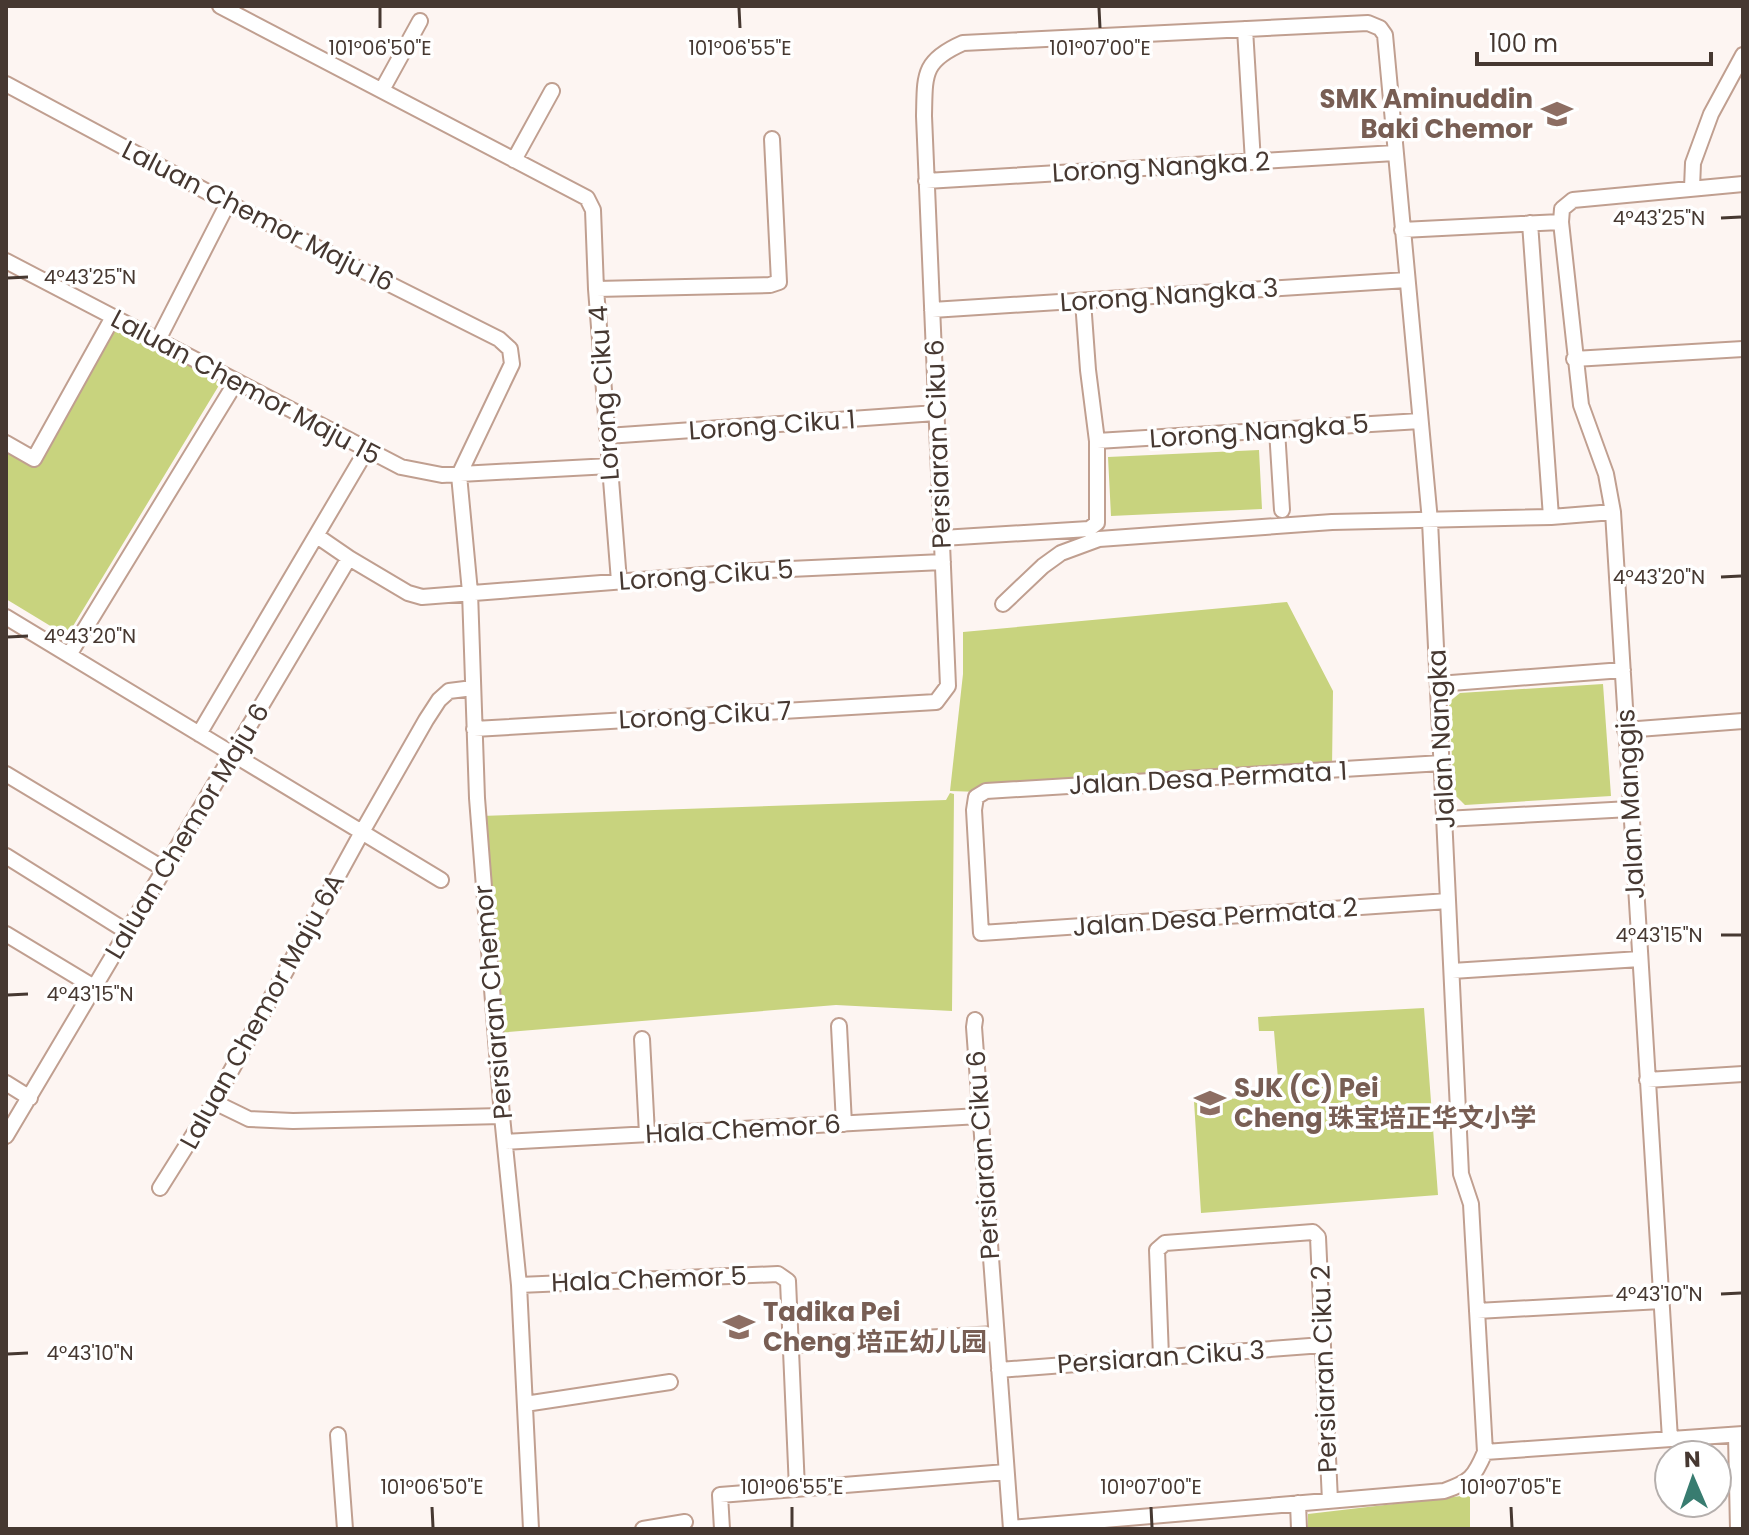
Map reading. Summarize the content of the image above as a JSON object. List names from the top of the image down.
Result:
{
  "streets": {
    "street": [
      "Lorong Nangka 2",
      "Laluan Chemor Maju 16",
      "Lorong Nangka 3",
      "Laluan Chemor Maju 15",
      "Lorong Ciku 4",
      "Lorong Ciku 1",
      "Lorong Nangka 5",
      "Persiaran Ciku 6",
      "Lorong Ciku 5",
      "Lorong Ciku 7",
      "Jalan Nangka",
      "Jalan Desa Permata 1",
      "Jalan Manggis",
      "Laluan Chemor Maju 6",
      "Jalan Desa Permata 2",
      "Persiaran Chemor",
      "Laluan Chemor Maju 6A",
      "Hala Chemor 6",
      "Hala Chemor 5",
      "Persiaran Ciku 3",
      "Persiaran Ciku 2"
    ]
  },
  "crossings": [
    ["Lorong Nangka 2", "Persiaran Ciku 6"],
    ["Lorong Nangka 2", "Jalan Nangka"],
    ["Laluan Chemor Maju 16", "Laluan Chemor Maju 15"],
    ["Laluan Chemor Maju 16", "Persiaran Chemor"],
    ["Lorong Nangka 3", "Persiaran Ciku 6"],
    ["Lorong Nangka 3", "Jalan Nangka"],
    ["Laluan Chemor Maju 15", "Lorong Ciku 4"],
    ["Laluan Chemor Maju 15", "Persiaran Chemor"],
    ["Lorong Ciku 4", "Lorong Ciku 1"],
    ["Lorong Ciku 4", "Lorong Ciku 5"],
    ["Lorong Ciku 1", "Persiaran Ciku 6"],
    ["Lorong Nangka 5", "Jalan Nangka"],
    ["Persiaran Ciku 6", "Lorong Ciku 5"],
    ["Persiaran Ciku 6", "Lorong Ciku 7"],
    ["Persiaran Ciku 6", "Jalan Nangka"],
    ["Persiaran Ciku 6", "Hala Chemor 6"],
    ["Persiaran Ciku 6", "Persiaran Ciku 3"],
    ["Lorong Ciku 5", "Laluan Chemor Maju 6"],
    ["Lorong Ciku 5", "Persiaran Chemor"],
    ["Lorong Ciku 7", "Persiaran Chemor"],
    ["Jalan Nangka", "Jalan Desa Permata 1"],
    ["Jalan Nangka", "Jalan Desa Permata 2"],
    ["Jalan Desa Permata 1", "Jalan Desa Permata 2"],
    ["Persiaran Chemor", "Laluan Chemor Maju 6A"],
    ["Persiaran Chemor", "Hala Chemor 6"],
    ["Persiaran Chemor", "Hala Chemor 5"],
    ["Persiaran Ciku 3", "Persiaran Ciku 2"]
  ],
  "places": {
    "school or university": ["SMK Aminuddin Baki Chemor", "SJK (C) Pei Cheng 珠宝培正华文小学", "Tadika Pei Cheng 培正幼儿园"]
  },
  "scale_bar": "100 m",
  "north": "top",
  "coordinates": [
    "101°06'50\"E",
    "101°06'55\"E",
    "101°07'00\"E",
    "4°43'25\"N",
    "4°43'20\"N",
    "4°43'15\"N",
    "4°43'10\"N",
    "101°07'05\"E"
  ]
}
